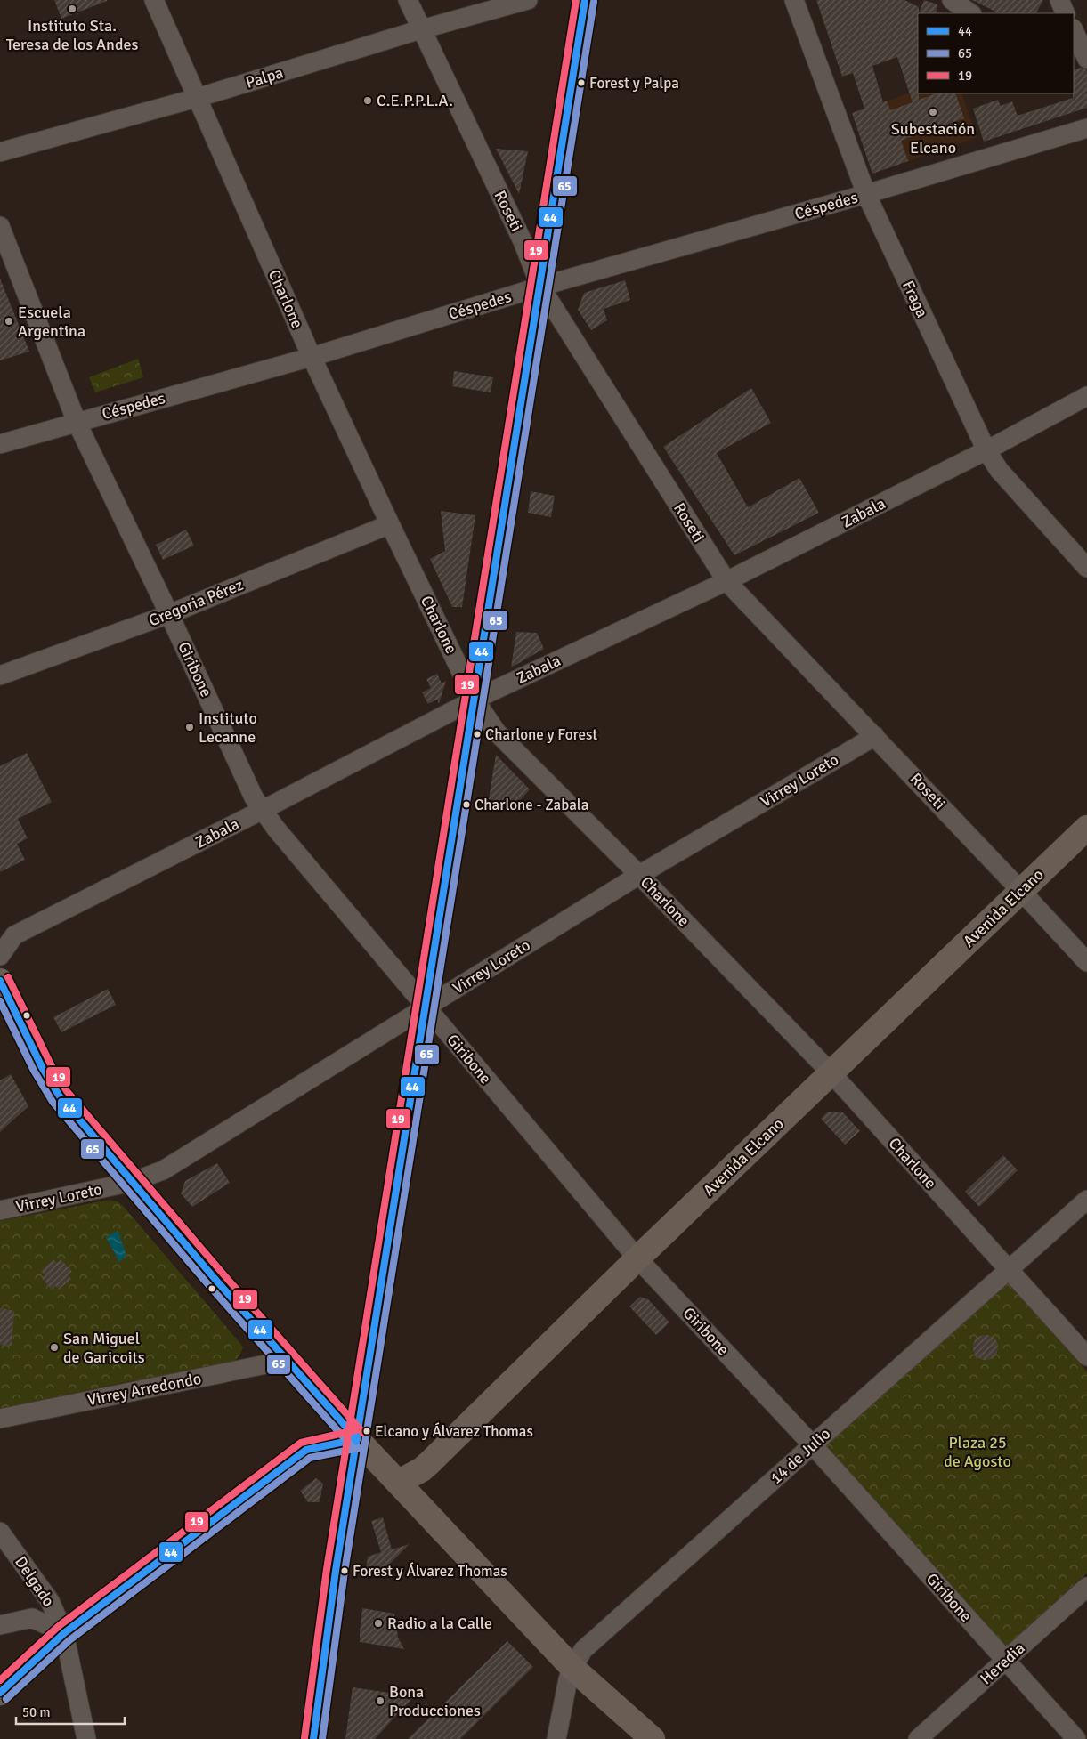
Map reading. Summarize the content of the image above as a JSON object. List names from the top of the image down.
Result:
{
  "streets": {
    "main road": ["Avenida Elcano"],
    "street": [
      "Palpa",
      "Céspedes",
      "Roseti",
      "Charlone",
      "Fraga",
      "Zabala",
      "Gregoria Pérez",
      "Giribone",
      "Virrey Loreto",
      "Virrey Arredondo",
      "14 de Julio",
      "Delgado",
      "Heredia"
    ]
  },
  "crossings": [
    ["Palpa", "Roseti"],
    ["Palpa", "Charlone"],
    ["Céspedes", "Roseti"],
    ["Céspedes", "Charlone"],
    ["Céspedes", "Fraga"],
    ["Céspedes", "Giribone"],
    ["Roseti", "Zabala"],
    ["Roseti", "Virrey Loreto"],
    ["Roseti", "Avenida Elcano"],
    ["Charlone", "Zabala"],
    ["Charlone", "Gregoria Pérez"],
    ["Charlone", "Virrey Loreto"],
    ["Charlone", "Avenida Elcano"],
    ["Charlone", "14 de Julio"],
    ["Fraga", "Zabala"],
    ["Zabala", "Giribone"],
    ["Gregoria Pérez", "Giribone"],
    ["Giribone", "Virrey Loreto"],
    ["Giribone", "Avenida Elcano"],
    ["Giribone", "14 de Julio"],
    ["Giribone", "Heredia"]
  ],
  "parks": ["Plaza 25 de Agosto"],
  "places": [
    "Instituto Sta. Teresa de los Andes",
    "Forest y Palpa",
    "C.E.P.P.L.A.",
    "Subestación Elcano",
    "Escuela Argentina",
    "Instituto Lecanne",
    "Charlone y Forest",
    "Charlone - Zabala",
    "San Miguel de Garicoits",
    "Elcano y Álvarez Thomas",
    "Forest y Álvarez Thomas",
    "Radio a la Calle",
    "Bona Producciones"
  ],
  "lines": ["transit line 44", "transit line 19", "transit line 65"],
  "legend": ["44", "65", "19"],
  "scale_bar": "50 m"
}
